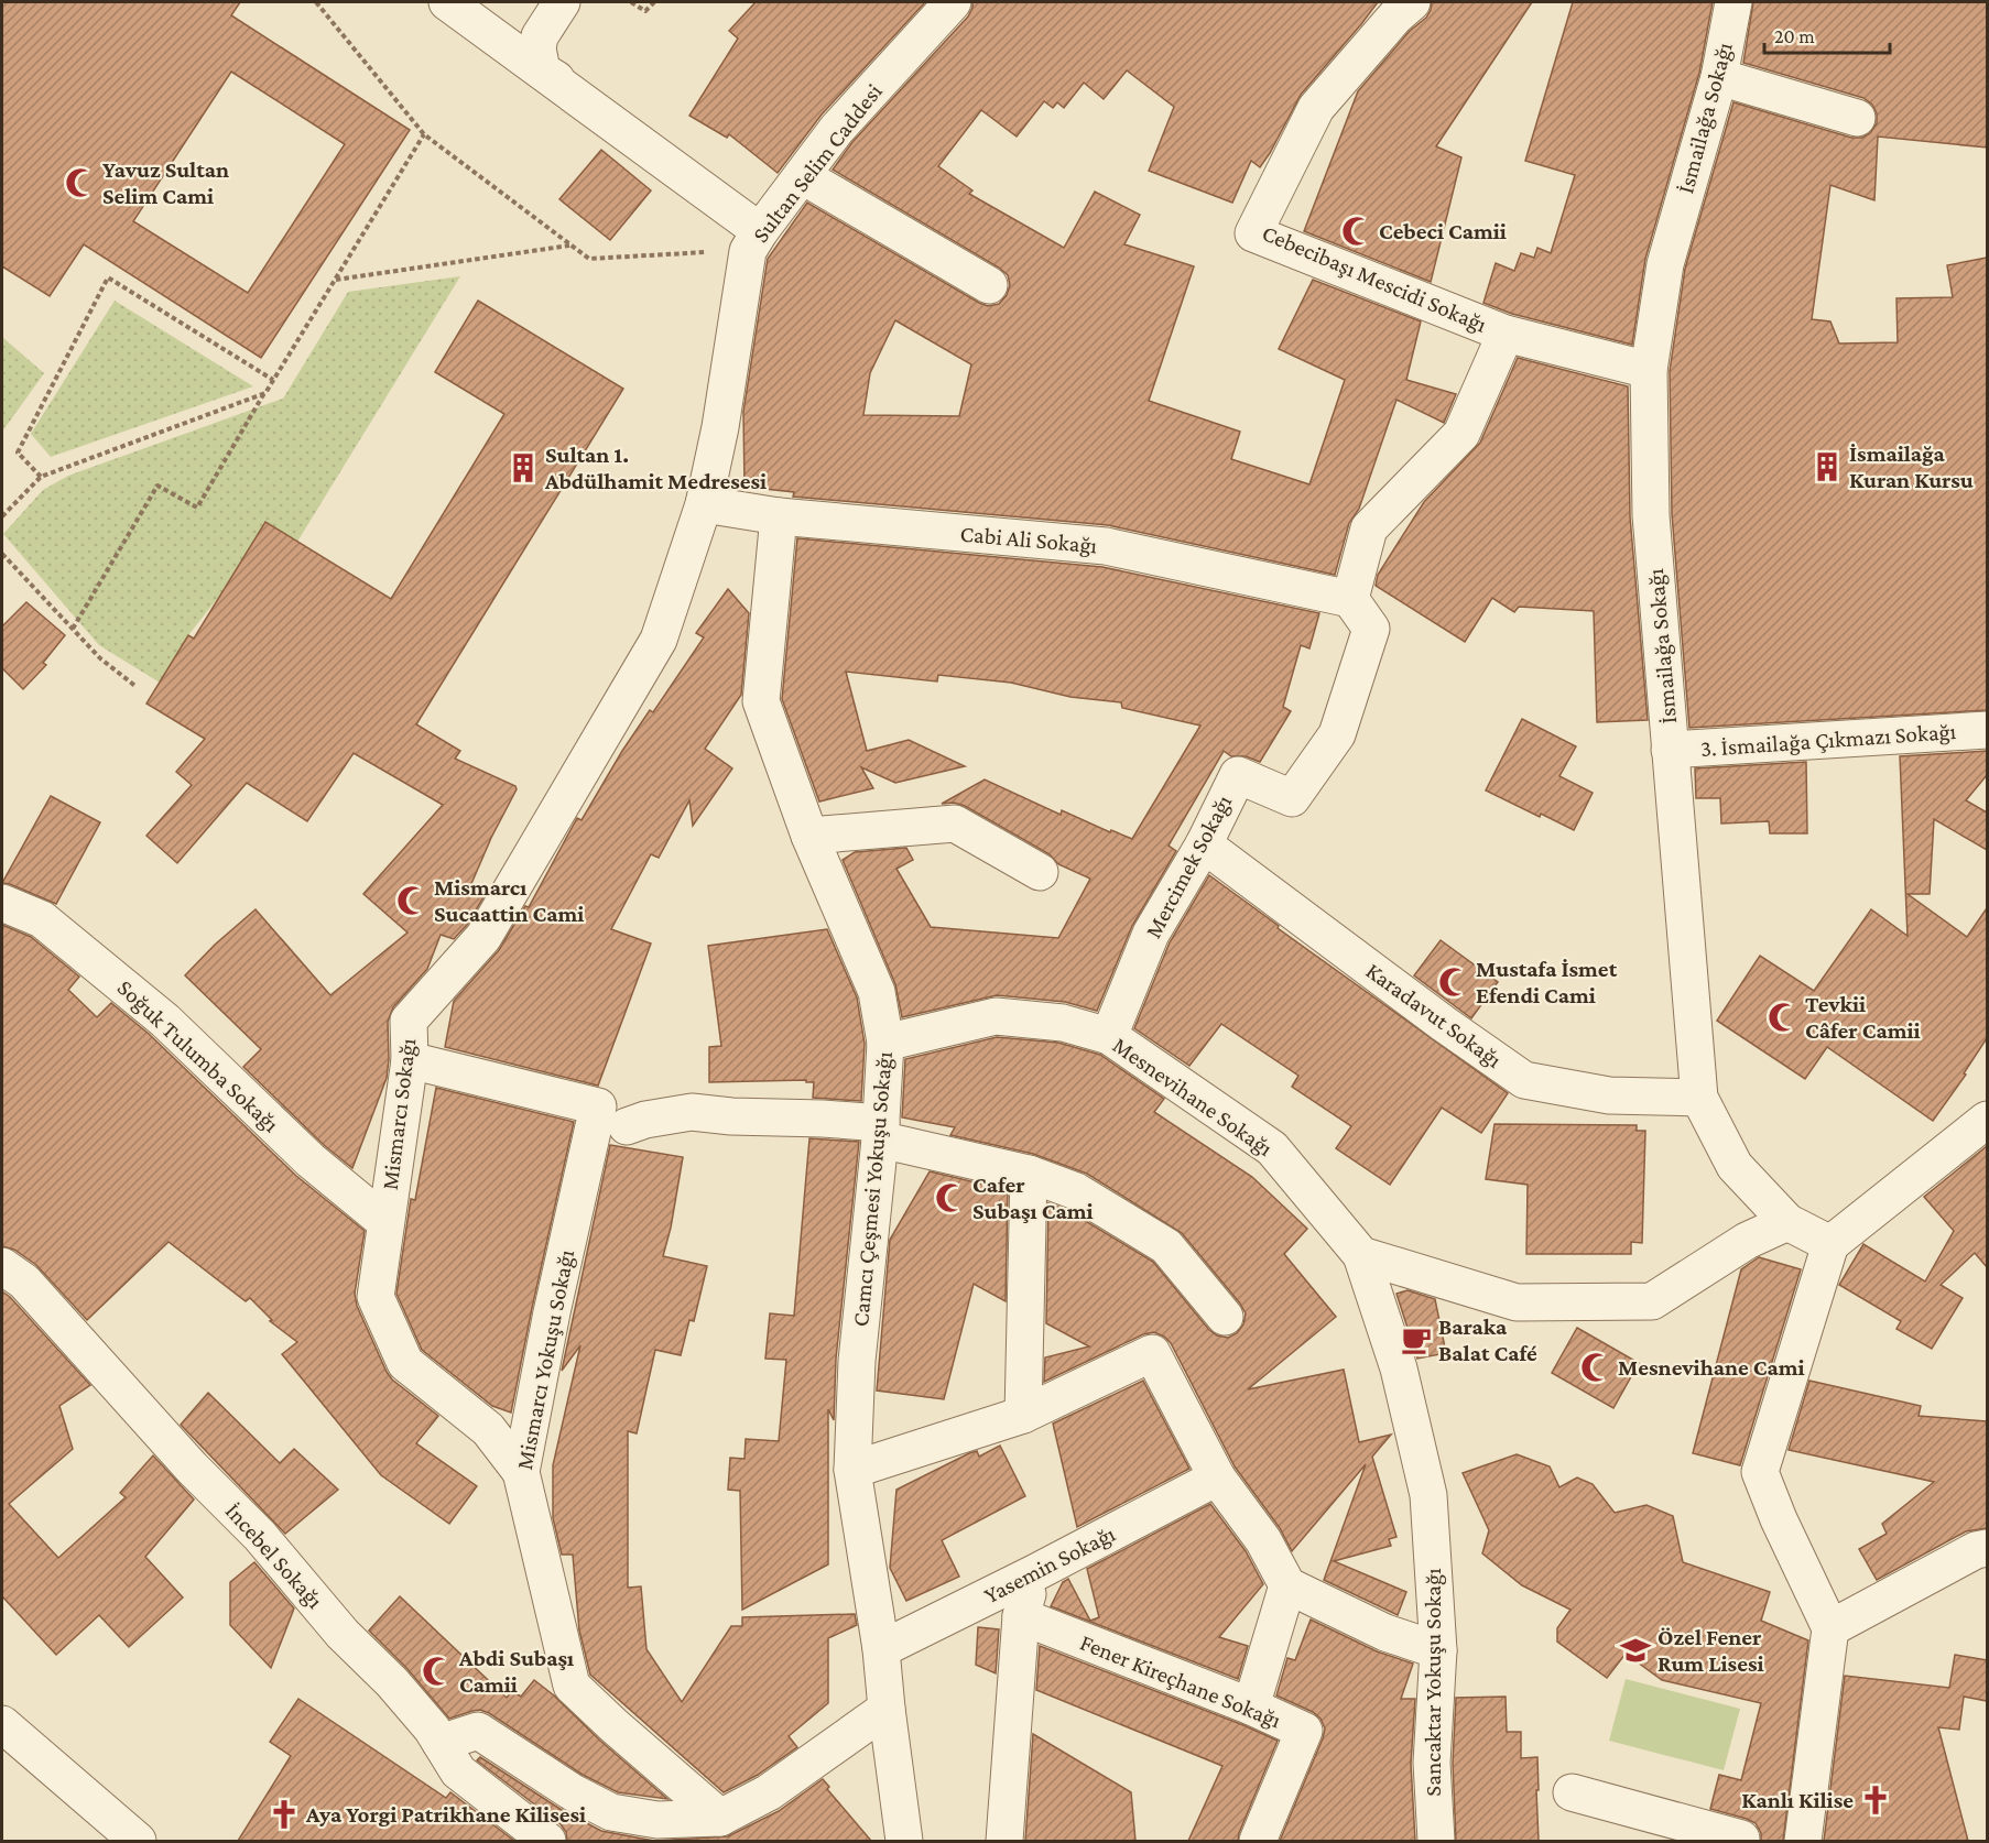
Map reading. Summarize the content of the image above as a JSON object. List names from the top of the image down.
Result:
{
  "streets": {
    "street": [
      "İsmailağa Sokağı",
      "Sultan Selim Caddesi",
      "Cebecibaşı Mescidi Sokağı",
      "Cabi Ali Sokağı",
      "3. İsmailağa Çıkmazı Sokağı",
      "Mercimek Sokağı",
      "Karadavut Sokağı",
      "Soğuk Tulumba Sokağı",
      "Mesnevihane Sokağı",
      "Mismarcı Sokağı",
      "Camcı Çeşmesi Yokuşu Sokağı",
      "Mismarcı Yokuşu Sokağı",
      "İncebel Sokağı",
      "Yasemin Sokağı",
      "Fener Kireçhane Sokağı",
      "Sancaktar Yokuşu Sokağı"
    ]
  },
  "crossings": [
    ["İsmailağa Sokağı", "Cebecibaşı Mescidi Sokağı"],
    ["İsmailağa Sokağı", "3. İsmailağa Çıkmazı Sokağı"],
    ["İsmailağa Sokağı", "Karadavut Sokağı"],
    ["Sultan Selim Caddesi", "Cabi Ali Sokağı"],
    ["Sultan Selim Caddesi", "Mismarcı Sokağı"],
    ["Cabi Ali Sokağı", "Mercimek Sokağı"],
    ["Cabi Ali Sokağı", "Mismarcı Sokağı"],
    ["Cabi Ali Sokağı", "Camcı Çeşmesi Yokuşu Sokağı"],
    ["Mercimek Sokağı", "Karadavut Sokağı"],
    ["Mercimek Sokağı", "Mesnevihane Sokağı"],
    ["Soğuk Tulumba Sokağı", "Mismarcı Sokağı"],
    ["Mesnevihane Sokağı", "Camcı Çeşmesi Yokuşu Sokağı"],
    ["Mesnevihane Sokağı", "Sancaktar Yokuşu Sokağı"],
    ["Mismarcı Sokağı", "Mismarcı Yokuşu Sokağı"],
    ["Camcı Çeşmesi Yokuşu Sokağı", "Yasemin Sokağı"]
  ],
  "places": {
    "mosque": [
      "Yavuz Sultan Selim Cami",
      "Cebeci Camii",
      "Mismarcı Sucaattin Cami",
      "Mustafa İsmet Efendi Cami",
      "Tevkii Câfer Camii",
      "Cafer Subaşı Cami",
      "Mesnevihane Cami",
      "Abdi Subaşı Camii"
    ],
    "building": ["İsmailağa Kuran Kursu", "Sultan 1. Abdülhamit Medresesi"],
    "cafe": ["Baraka Balat Café"],
    "school or university": ["Özel Fener Rum Lisesi"],
    "church": ["Kanlı Kilise", "Aya Yorgi Patrikhane Kilisesi"]
  },
  "scale_bar": "20 m"
}
